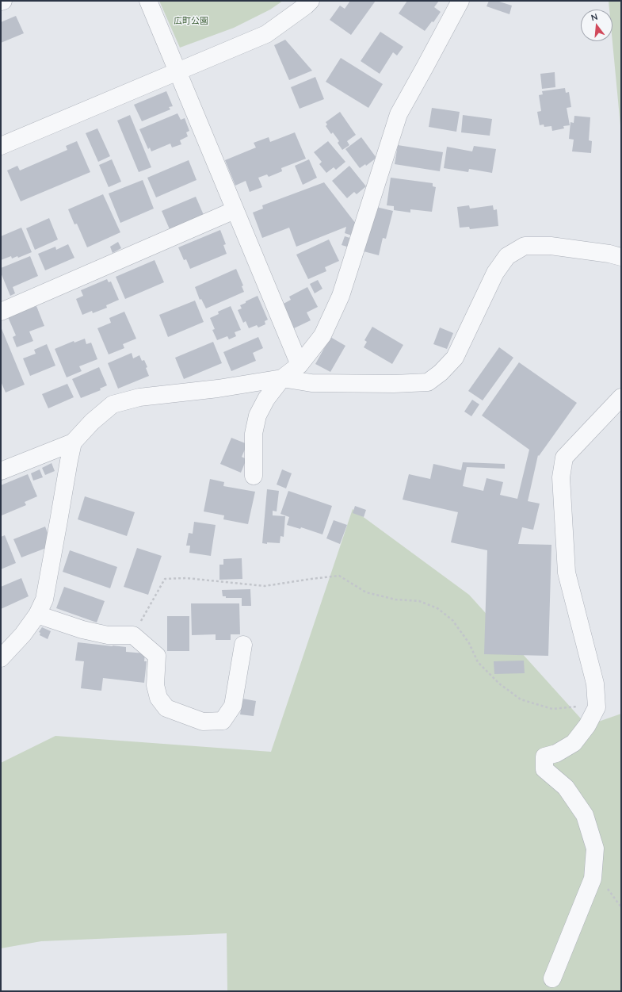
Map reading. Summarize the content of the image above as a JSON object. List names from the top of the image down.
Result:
{
  "parks": ["広町公園"],
  "north": "top"
}
